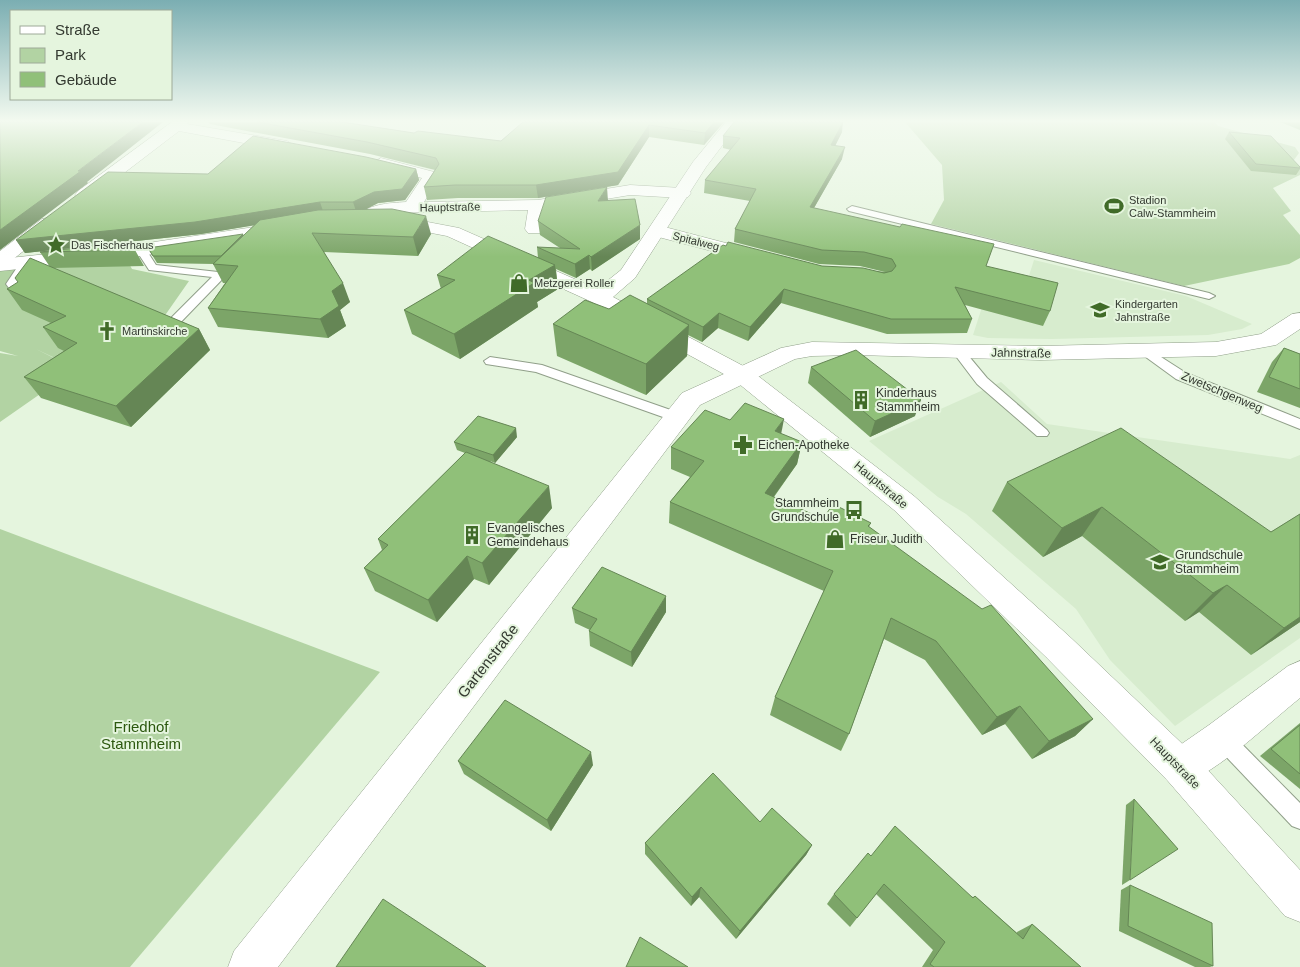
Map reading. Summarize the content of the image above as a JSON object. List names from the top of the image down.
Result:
{
  "streets": {
    "street": [
      "Hauptstraße",
      "Spitalweg",
      "Jahnstraße",
      "Gartenstraße"
    ],
    "lane": ["Zwetschgenweg"]
  },
  "crossings": [
    ["Hauptstraße", "Jahnstraße"],
    ["Hauptstraße", "Gartenstraße"],
    ["Jahnstraße", "Zwetschgenweg"],
    ["Jahnstraße", "Gartenstraße"]
  ],
  "parks": ["Friedhof Stammheim"],
  "places": {
    "sports": ["Stadion Calw-Stammheim"],
    "place": ["Das Fischerhaus"],
    "shop": ["Metzgerei Roller", "Friseur Judith"],
    "school or university": ["Kindergarten Jahnstraße", "Grundschule Stammheim"],
    "church": ["Martinskirche"],
    "building": ["Kinderhaus Stammheim", "Evangelisches Gemeindehaus"],
    "pharmacy": ["Eichen-Apotheke"],
    "bus stop": ["Stammheim Grundschule"]
  },
  "legend": ["Straße", "Park", "Gebäude"]
}
